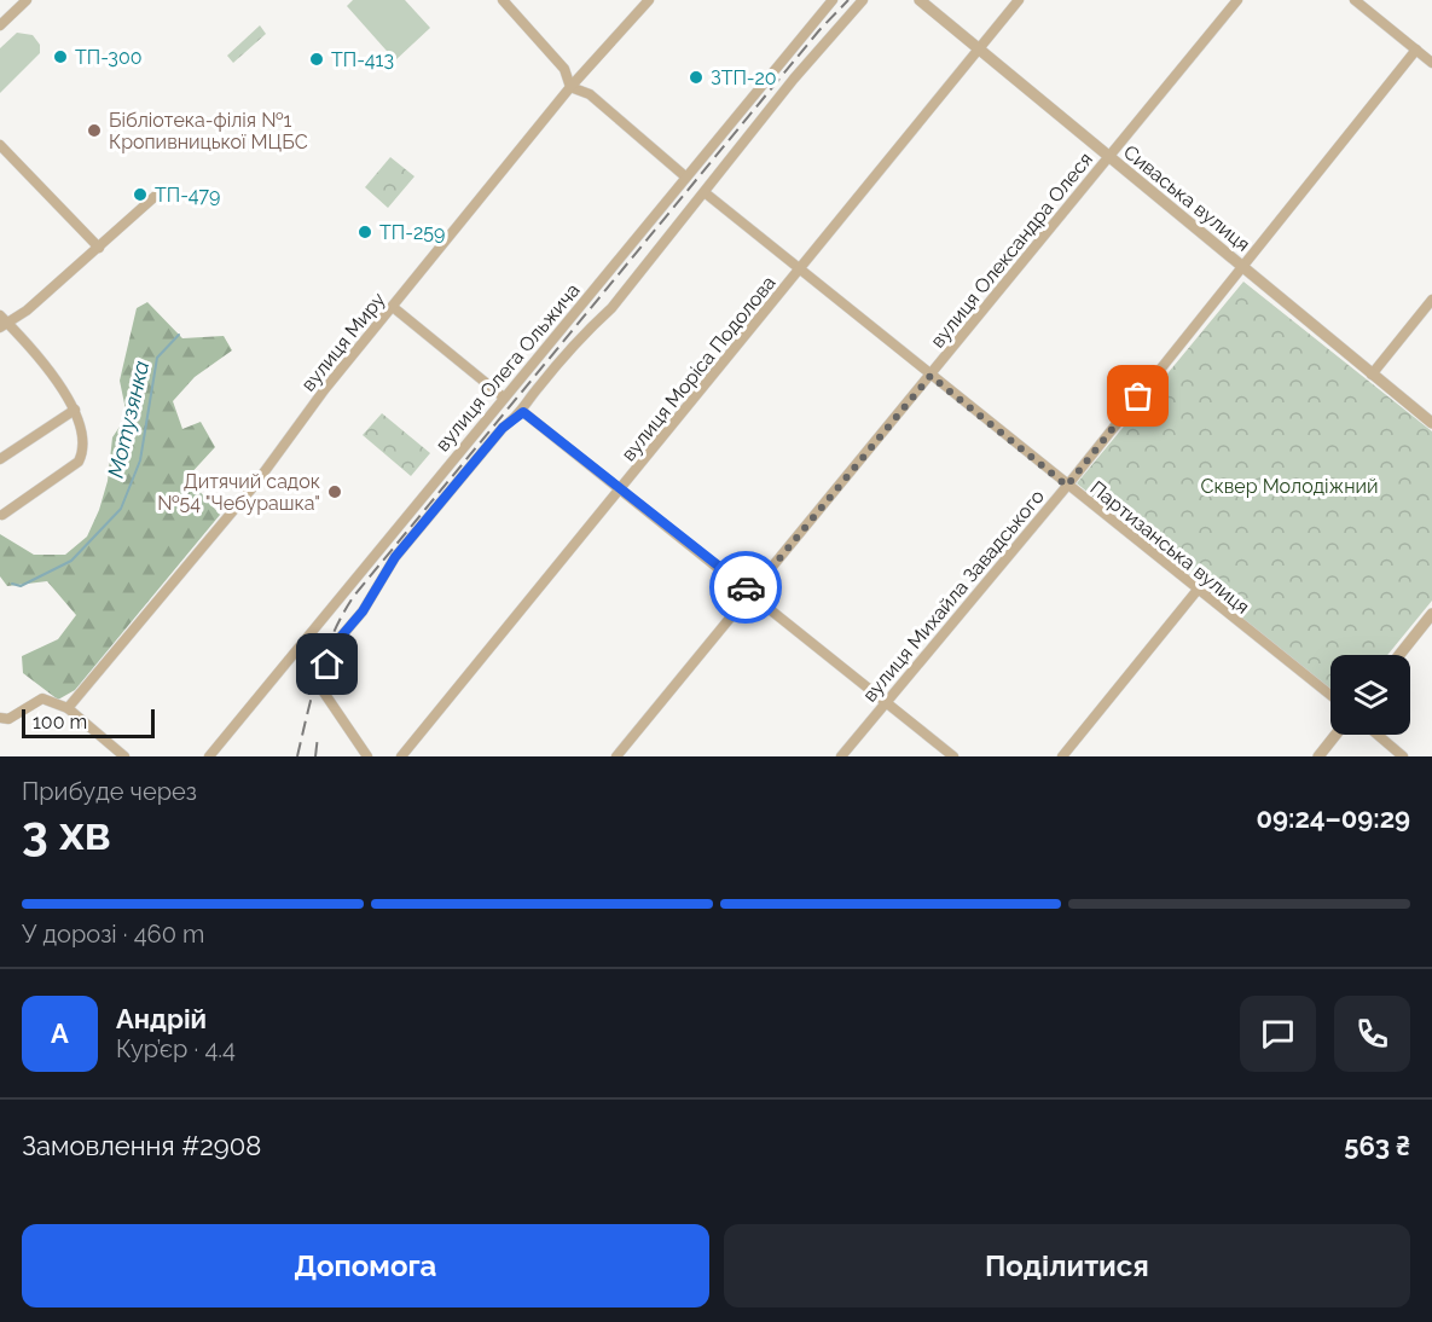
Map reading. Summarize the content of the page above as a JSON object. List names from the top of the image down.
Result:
{
  "streets": {
    "street": [
      "Сиваська вулиця",
      "вулиця Олександра Олеся",
      "вулиця Миру",
      "вулиця Олега Ольжича",
      "вулиця Моріса Подолова",
      "Партизанська вулиця",
      "вулиця Михайла Завадського"
    ]
  },
  "crossings": [
    ["Сиваська вулиця", "вулиця Олександра Олеся"],
    ["Сиваська вулиця", "вулиця Моріса Подолова"],
    ["Сиваська вулиця", "вулиця Михайла Завадського"],
    ["вулиця Олександра Олеся", "Партизанська вулиця"],
    ["вулиця Олега Ольжича", "Партизанська вулиця"],
    ["вулиця Моріса Подолова", "Партизанська вулиця"],
    ["Партизанська вулиця", "вулиця Михайла Завадського"]
  ],
  "water": ["Мотузянка"],
  "parks": ["Сквер Молодіжний"],
  "places": [
    "ТП-300",
    "ТП-413",
    "ЗТП-20",
    "Бібліотека-філія №1 Кропивницької МЦБС",
    "ТП-479",
    "ТП-259",
    "Дитячий садок №54 \"Чебурашка\""
  ],
  "scale_bar": "100 m",
  "page": {
    "scale": "100 m",
    "heading": ["3 хв", "Прибуде через", "09:24–09:29"],
    "panel": [
      "Андрій",
      "Кур’єр · 4.4",
      "Замовлення #2908",
      "563 ₴"
    ],
    "bar": "У дорозі · 460 m",
    "round": "А",
    "buttons": ["Допомога", "Поділитися"]
  }
}
